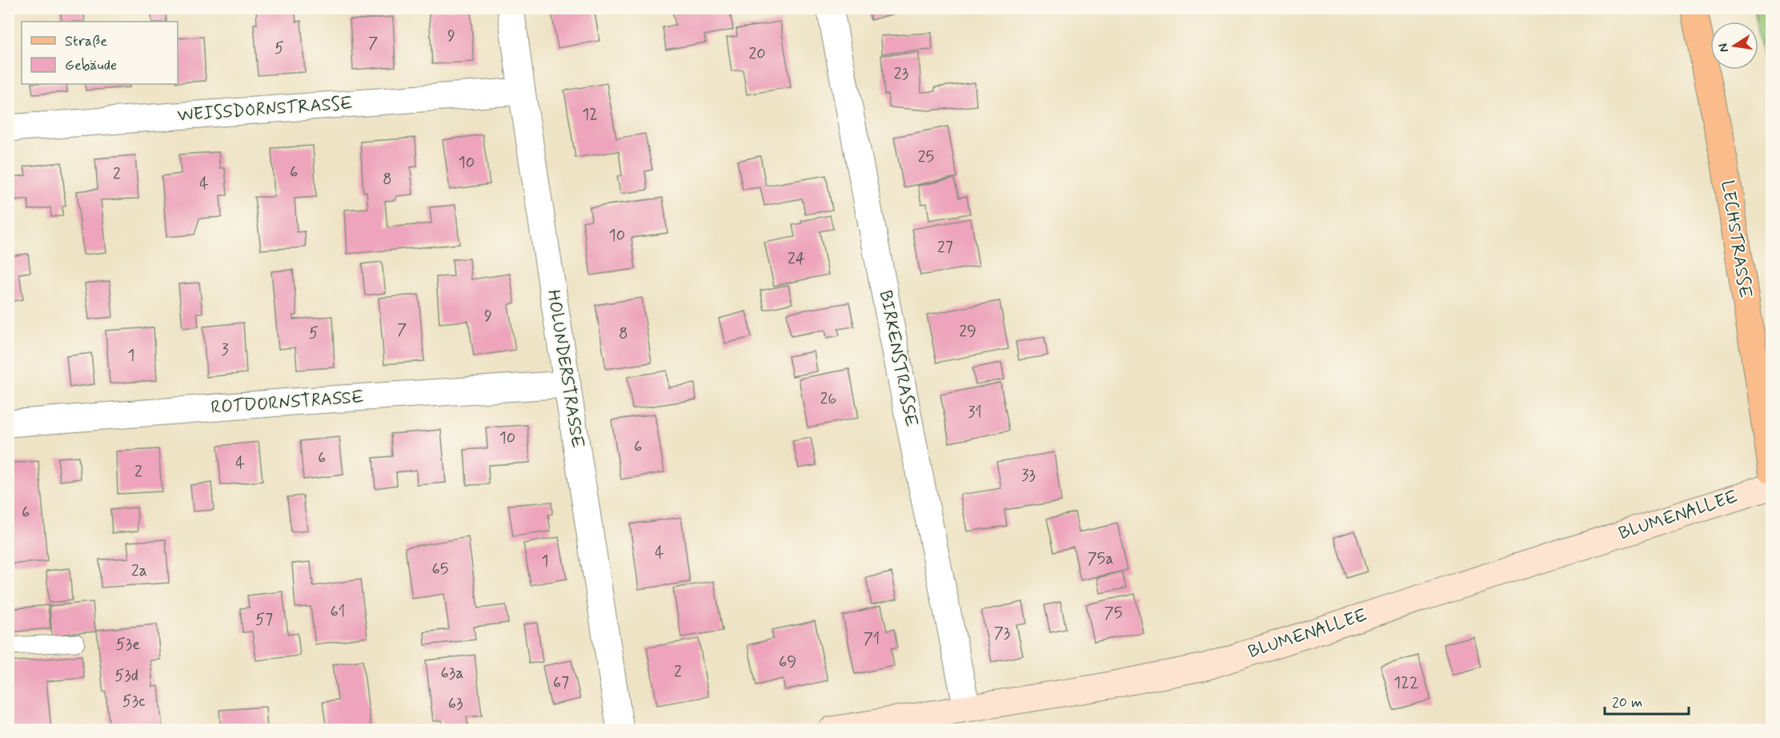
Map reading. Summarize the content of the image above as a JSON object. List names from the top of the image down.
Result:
{
  "streets": {
    "main road": ["LECHSTRASSE"],
    "street": [
      "WEISSDORNSTRASSE",
      "BIRKENSTRASSE",
      "HOLUNDERSTRASSE",
      "ROTDORNSTRASSE",
      "BLUMENALLEE"
    ]
  },
  "crossings": [
    ["WEISSDORNSTRASSE", "HOLUNDERSTRASSE"],
    ["BIRKENSTRASSE", "BLUMENALLEE"],
    ["HOLUNDERSTRASSE", "ROTDORNSTRASSE"]
  ],
  "house_numbers": [
    "9",
    "7",
    "5",
    "20",
    "23",
    "12",
    "25",
    "10",
    "6",
    "2",
    "8",
    "4",
    "10",
    "27",
    "24",
    "9",
    "7",
    "29",
    "5",
    "8",
    "3",
    "1",
    "26",
    "31",
    "10",
    "6",
    "6",
    "4",
    "2",
    "33",
    "6",
    "4",
    "75a",
    "1",
    "65",
    "2a",
    "61",
    "75",
    "57",
    "73",
    "71",
    "53e",
    "69",
    "2",
    "63a",
    "53d",
    "67",
    "122",
    "53c",
    "63"
  ],
  "legend": ["Straße", "Gebäude"],
  "scale_bar": "20 m",
  "north": "left"
}
